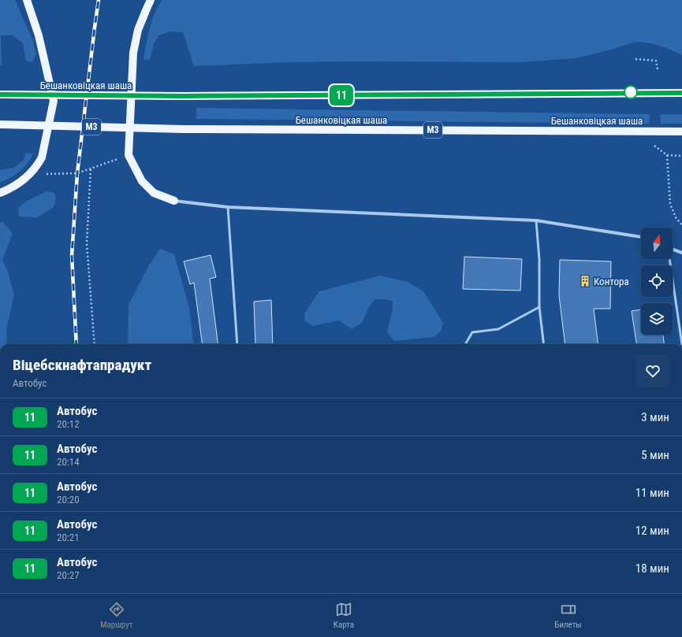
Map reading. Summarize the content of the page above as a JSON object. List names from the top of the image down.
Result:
{
  "streets": {
    "main road": ["Бешанковіцкая шаша", "М3"]
  },
  "places": {
    "building": ["Контора"]
  },
  "lines": ["bus line 11"],
  "north": "top",
  "page": {
    "on_map": "11",
    "heading": ["Віцебскнафтапрадукт", "Автобус"],
    "list": [
      {
        "mark": "11",
        "name": "Автобус",
        "note": "20:12",
        "value": "3 мин"
      },
      {
        "mark": "11",
        "name": "Автобус",
        "note": "20:14",
        "value": "5 мин"
      },
      {
        "mark": "11",
        "name": "Автобус",
        "note": "20:20",
        "value": "11 мин"
      },
      {
        "mark": "11",
        "name": "Автобус",
        "note": "20:21",
        "value": "12 мин"
      },
      {
        "mark": "11",
        "name": "Автобус",
        "note": "20:27",
        "value": "18 мин"
      }
    ],
    "tabs": ["Маршрут", "Карта", "Билеты"]
  }
}
